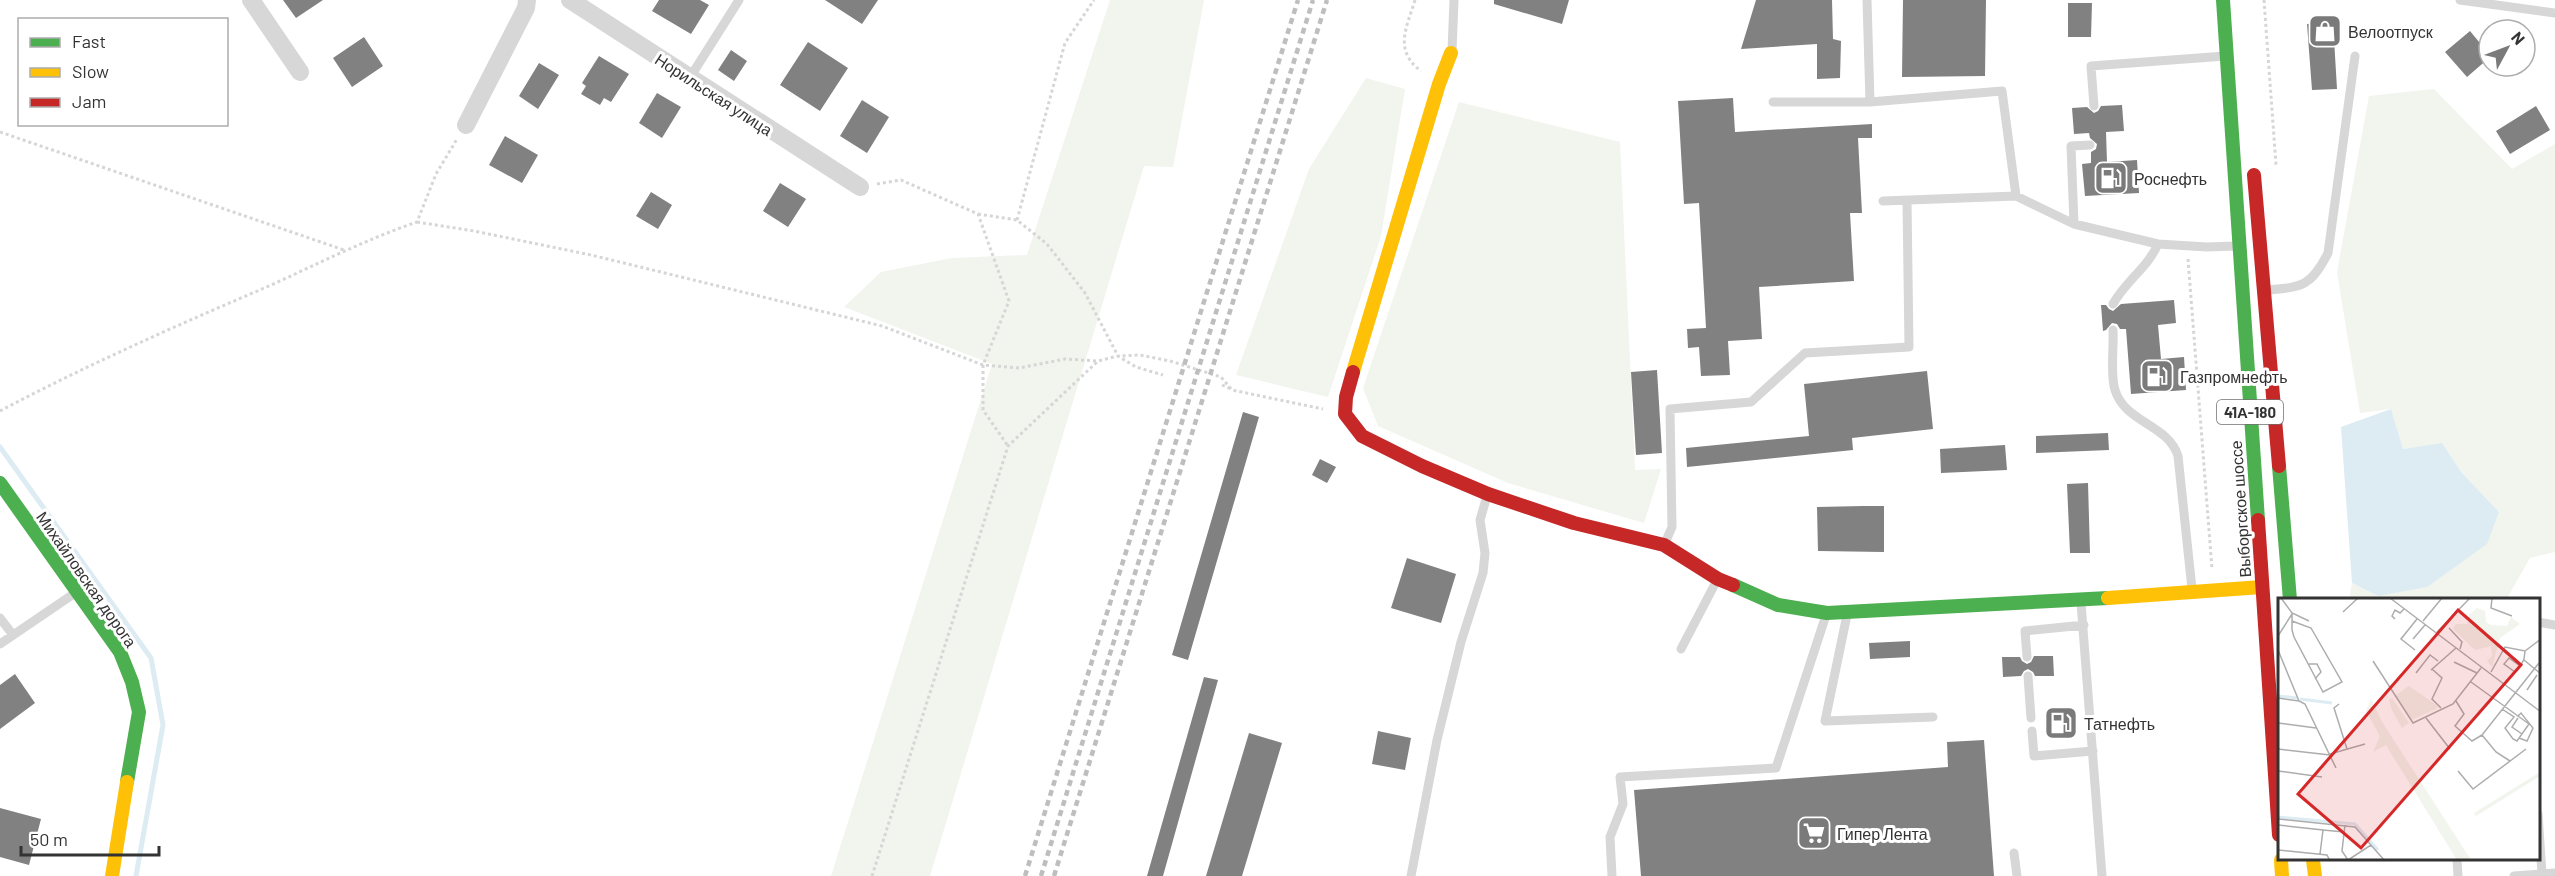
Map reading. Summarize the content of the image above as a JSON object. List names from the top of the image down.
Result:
{
  "streets": {
    "street": [
      "Норильская улица",
      "41А-180",
      "Выборгское шоссе",
      "Михайловская дорога"
    ]
  },
  "places": {
    "shop": ["Велоотпуск"],
    "fuel station": ["Роснефть", "Газпромнефть", "Татнефть"],
    "supermarket": ["Гипер Лента"]
  },
  "legend": ["Fast", "Slow", "Jam"],
  "scale_bar": "50 m",
  "north": "top right"
}
